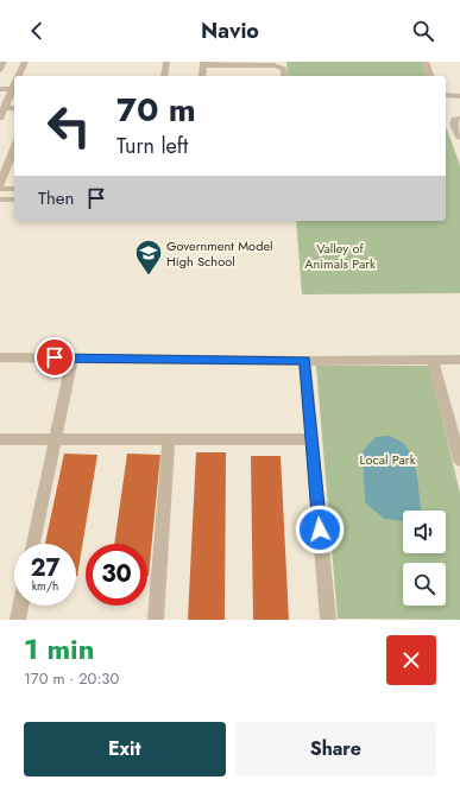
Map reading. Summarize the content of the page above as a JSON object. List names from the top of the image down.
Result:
{
  "parks": ["Valley of Animals Park", "Local Park"],
  "places": {
    "school or university": ["Government Model High School"]
  },
  "page": {
    "header": "Navio",
    "turn": ["70 m", "Turn left"],
    "then": "Then",
    "speed": "27 km/h",
    "limit": "30",
    "heading": ["1 min", "170 m · 20:30"],
    "buttons": ["Exit", "Share"]
  }
}
